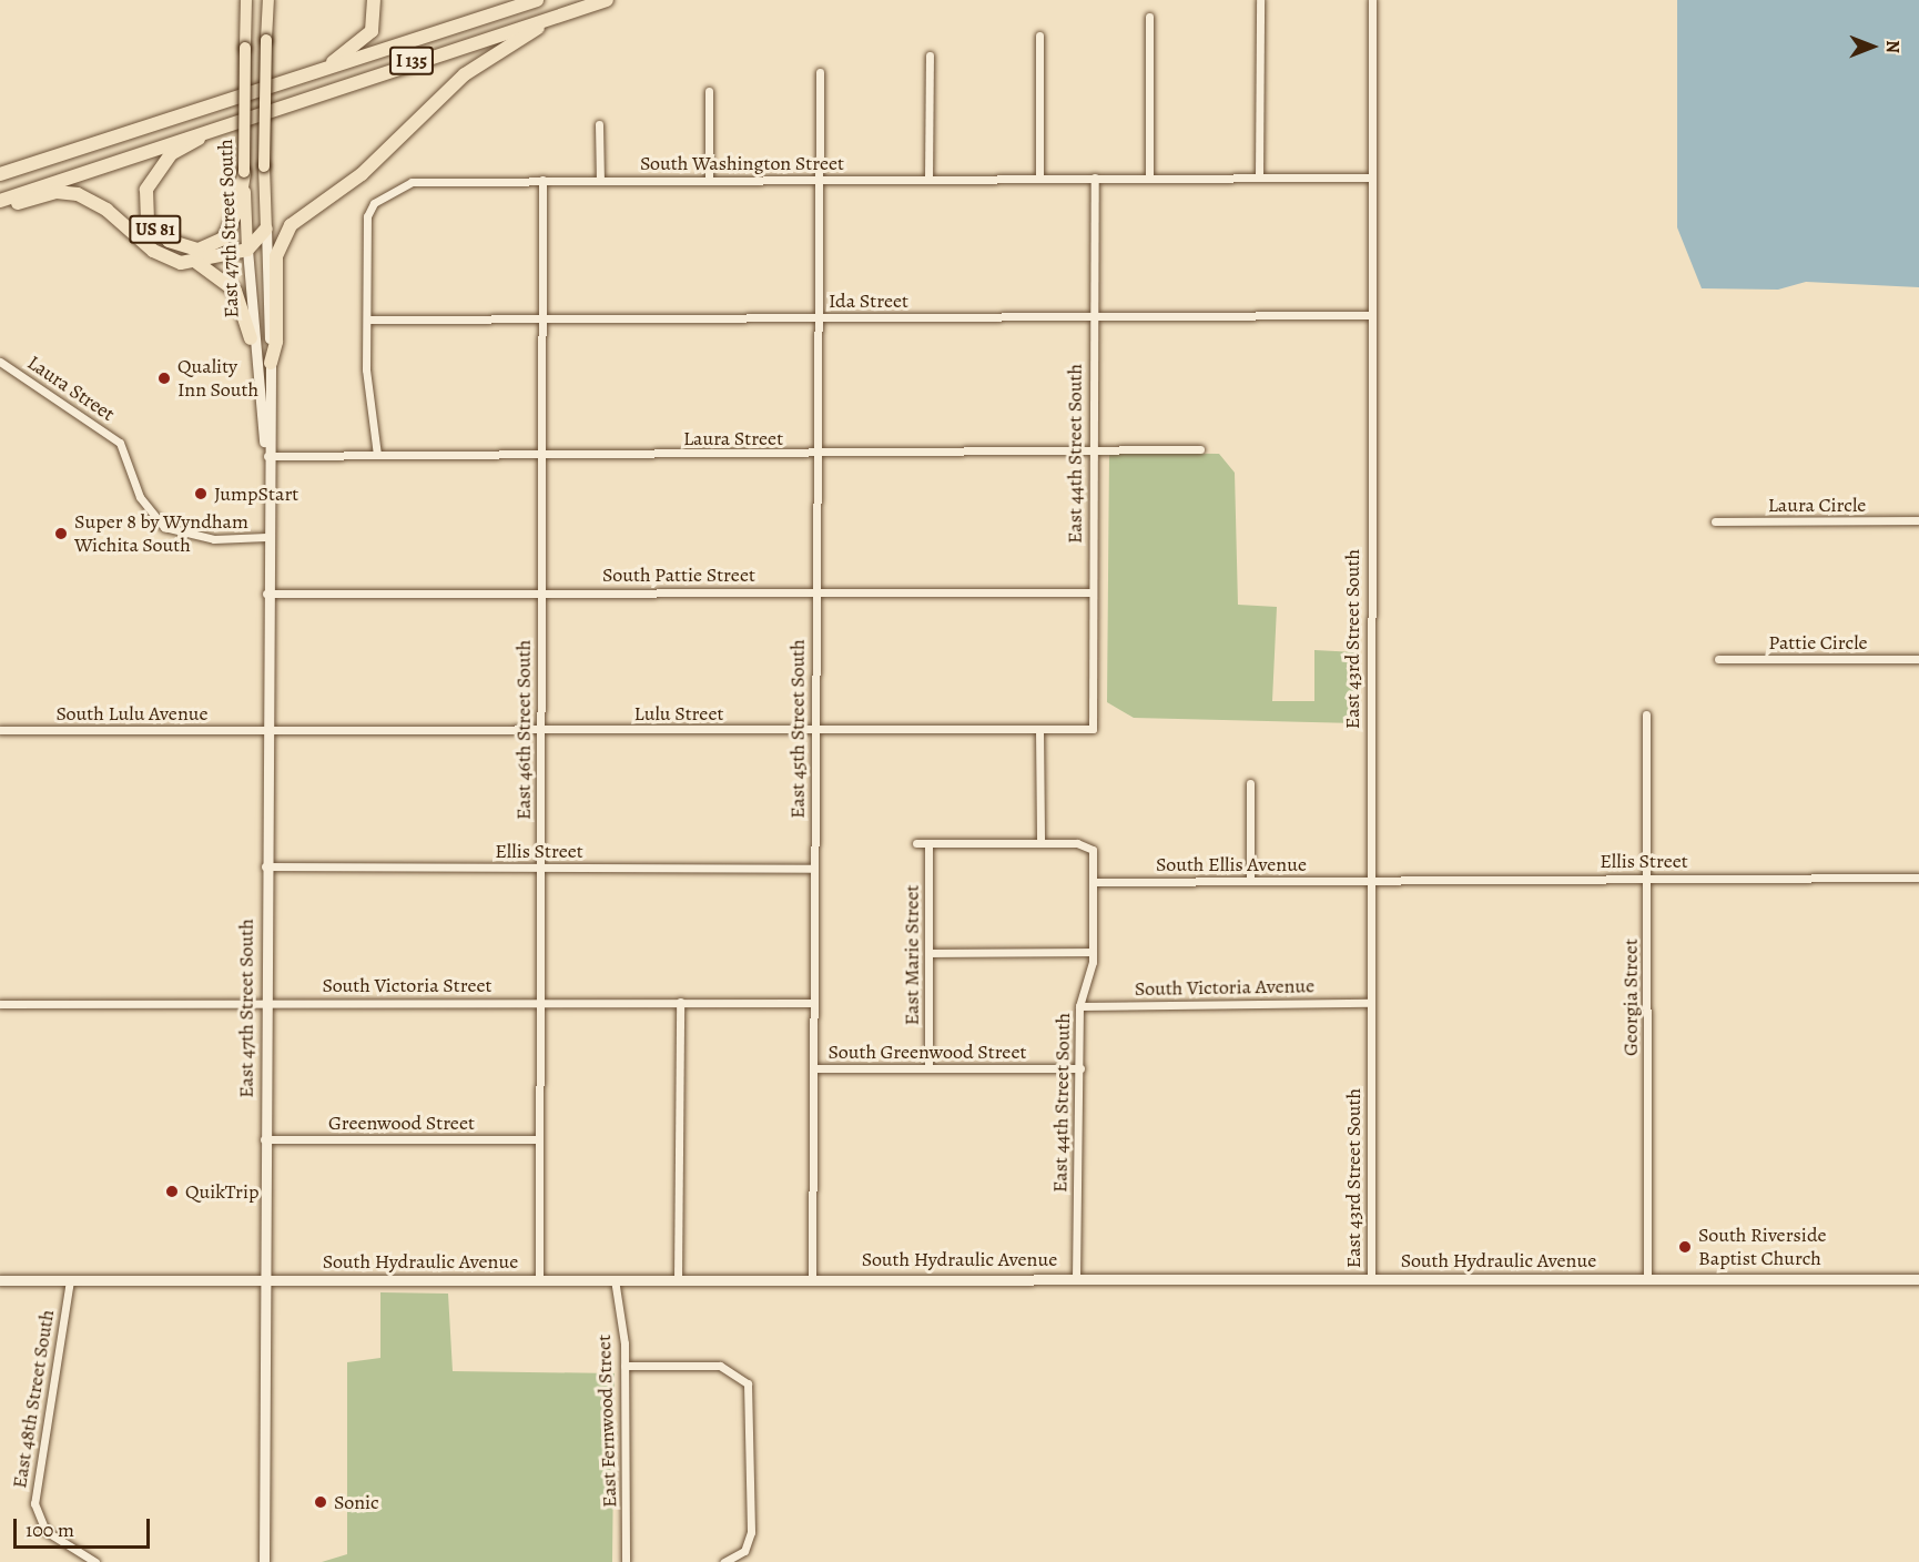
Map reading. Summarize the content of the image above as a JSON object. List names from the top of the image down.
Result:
{
  "streets": {
    "highway": ["I 135", "US 81"],
    "main road": ["East 47th Street South"],
    "street": [
      "South Washington Street",
      "Ida Street",
      "Laura Street",
      "East 44th Street South",
      "Laura Circle",
      "South Pattie Street",
      "East 43rd Street South",
      "Pattie Circle",
      "South Lulu Avenue",
      "Lulu Street",
      "East 45th Street South",
      "East 46th Street South",
      "Ellis Street",
      "South Ellis Avenue",
      "East Marie Street",
      "South Victoria Street",
      "South Victoria Avenue",
      "Georgia Street",
      "South Greenwood Street",
      "Greenwood Street",
      "South Hydraulic Avenue",
      "East 48th Street South",
      "East Fernwood Street"
    ]
  },
  "crossings": [
    ["I 135", "US 81"],
    ["South Washington Street", "Ida Street"],
    ["South Washington Street", "Laura Street"],
    ["South Washington Street", "East 44th Street South"],
    ["South Washington Street", "East 43rd Street South"],
    ["South Washington Street", "East 45th Street South"],
    ["South Washington Street", "East 46th Street South"],
    ["East 47th Street South", "US 81"],
    ["East 47th Street South", "Laura Street"],
    ["East 47th Street South", "South Pattie Street"],
    ["East 47th Street South", "South Lulu Avenue"],
    ["East 47th Street South", "Lulu Street"],
    ["East 47th Street South", "Ellis Street"],
    ["East 47th Street South", "South Victoria Street"],
    ["East 47th Street South", "Greenwood Street"],
    ["East 47th Street South", "South Hydraulic Avenue"],
    ["Ida Street", "East 44th Street South"],
    ["Ida Street", "East 43rd Street South"],
    ["Ida Street", "East 45th Street South"],
    ["Ida Street", "East 46th Street South"],
    ["Laura Street", "East 44th Street South"],
    ["Laura Street", "East 45th Street South"],
    ["Laura Street", "East 46th Street South"],
    ["East 44th Street South", "South Pattie Street"],
    ["East 44th Street South", "Lulu Street"],
    ["East 44th Street South", "South Ellis Avenue"],
    ["East 44th Street South", "South Victoria Avenue"],
    ["East 44th Street South", "South Greenwood Street"],
    ["East 44th Street South", "South Hydraulic Avenue"],
    ["South Pattie Street", "East 45th Street South"],
    ["South Pattie Street", "East 46th Street South"],
    ["East 43rd Street South", "Ellis Street"],
    ["East 43rd Street South", "South Ellis Avenue"],
    ["East 43rd Street South", "South Victoria Avenue"],
    ["East 43rd Street South", "South Hydraulic Avenue"],
    ["South Lulu Avenue", "Lulu Street"],
    ["Lulu Street", "East 45th Street South"],
    ["Lulu Street", "East 46th Street South"],
    ["East 45th Street South", "Ellis Street"],
    ["East 45th Street South", "South Victoria Street"],
    ["East 45th Street South", "South Greenwood Street"],
    ["East 45th Street South", "South Hydraulic Avenue"],
    ["East 46th Street South", "Ellis Street"],
    ["East 46th Street South", "South Victoria Street"],
    ["East 46th Street South", "Greenwood Street"],
    ["East 46th Street South", "South Hydraulic Avenue"],
    ["Ellis Street", "South Ellis Avenue"],
    ["Ellis Street", "Georgia Street"],
    ["East Marie Street", "South Greenwood Street"],
    ["Georgia Street", "South Hydraulic Avenue"],
    ["South Hydraulic Avenue", "East 48th Street South"],
    ["South Hydraulic Avenue", "East Fernwood Street"]
  ],
  "places": [
    "Quality Inn South",
    "JumpStart",
    "Super 8 by Wyndham Wichita South",
    "QuikTrip",
    "South Riverside Baptist Church",
    "Sonic"
  ],
  "scale_bar": "100 m",
  "north": "right"
}
